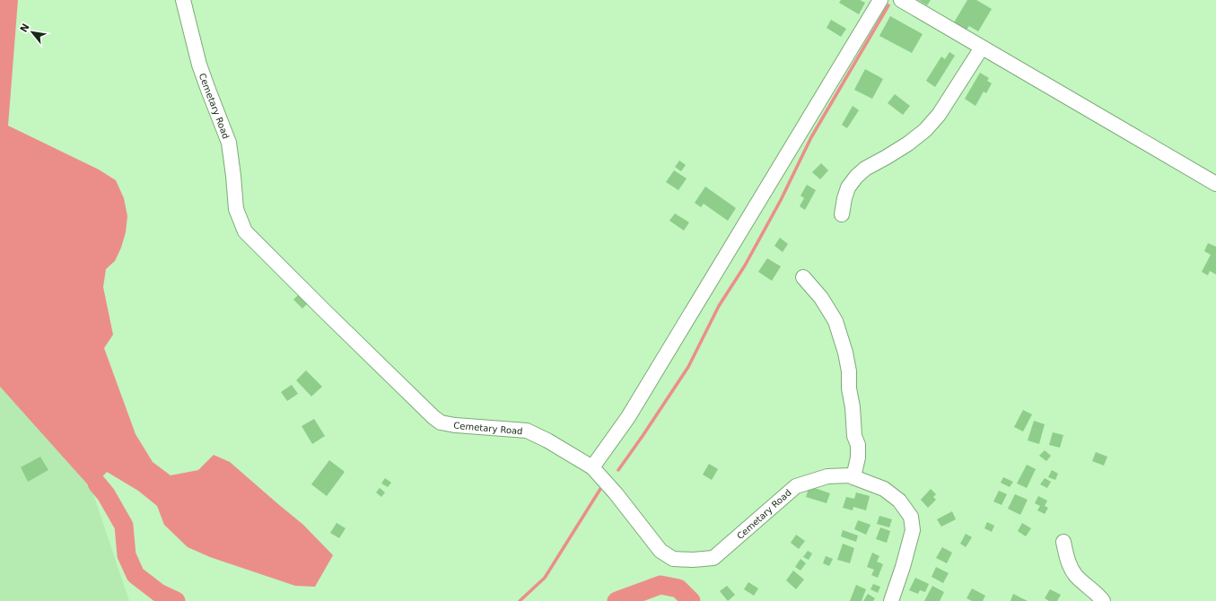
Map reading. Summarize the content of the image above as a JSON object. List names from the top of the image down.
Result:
{
  "streets": {
    "street": ["Cemetary Road"]
  },
  "north": "top left"
}
